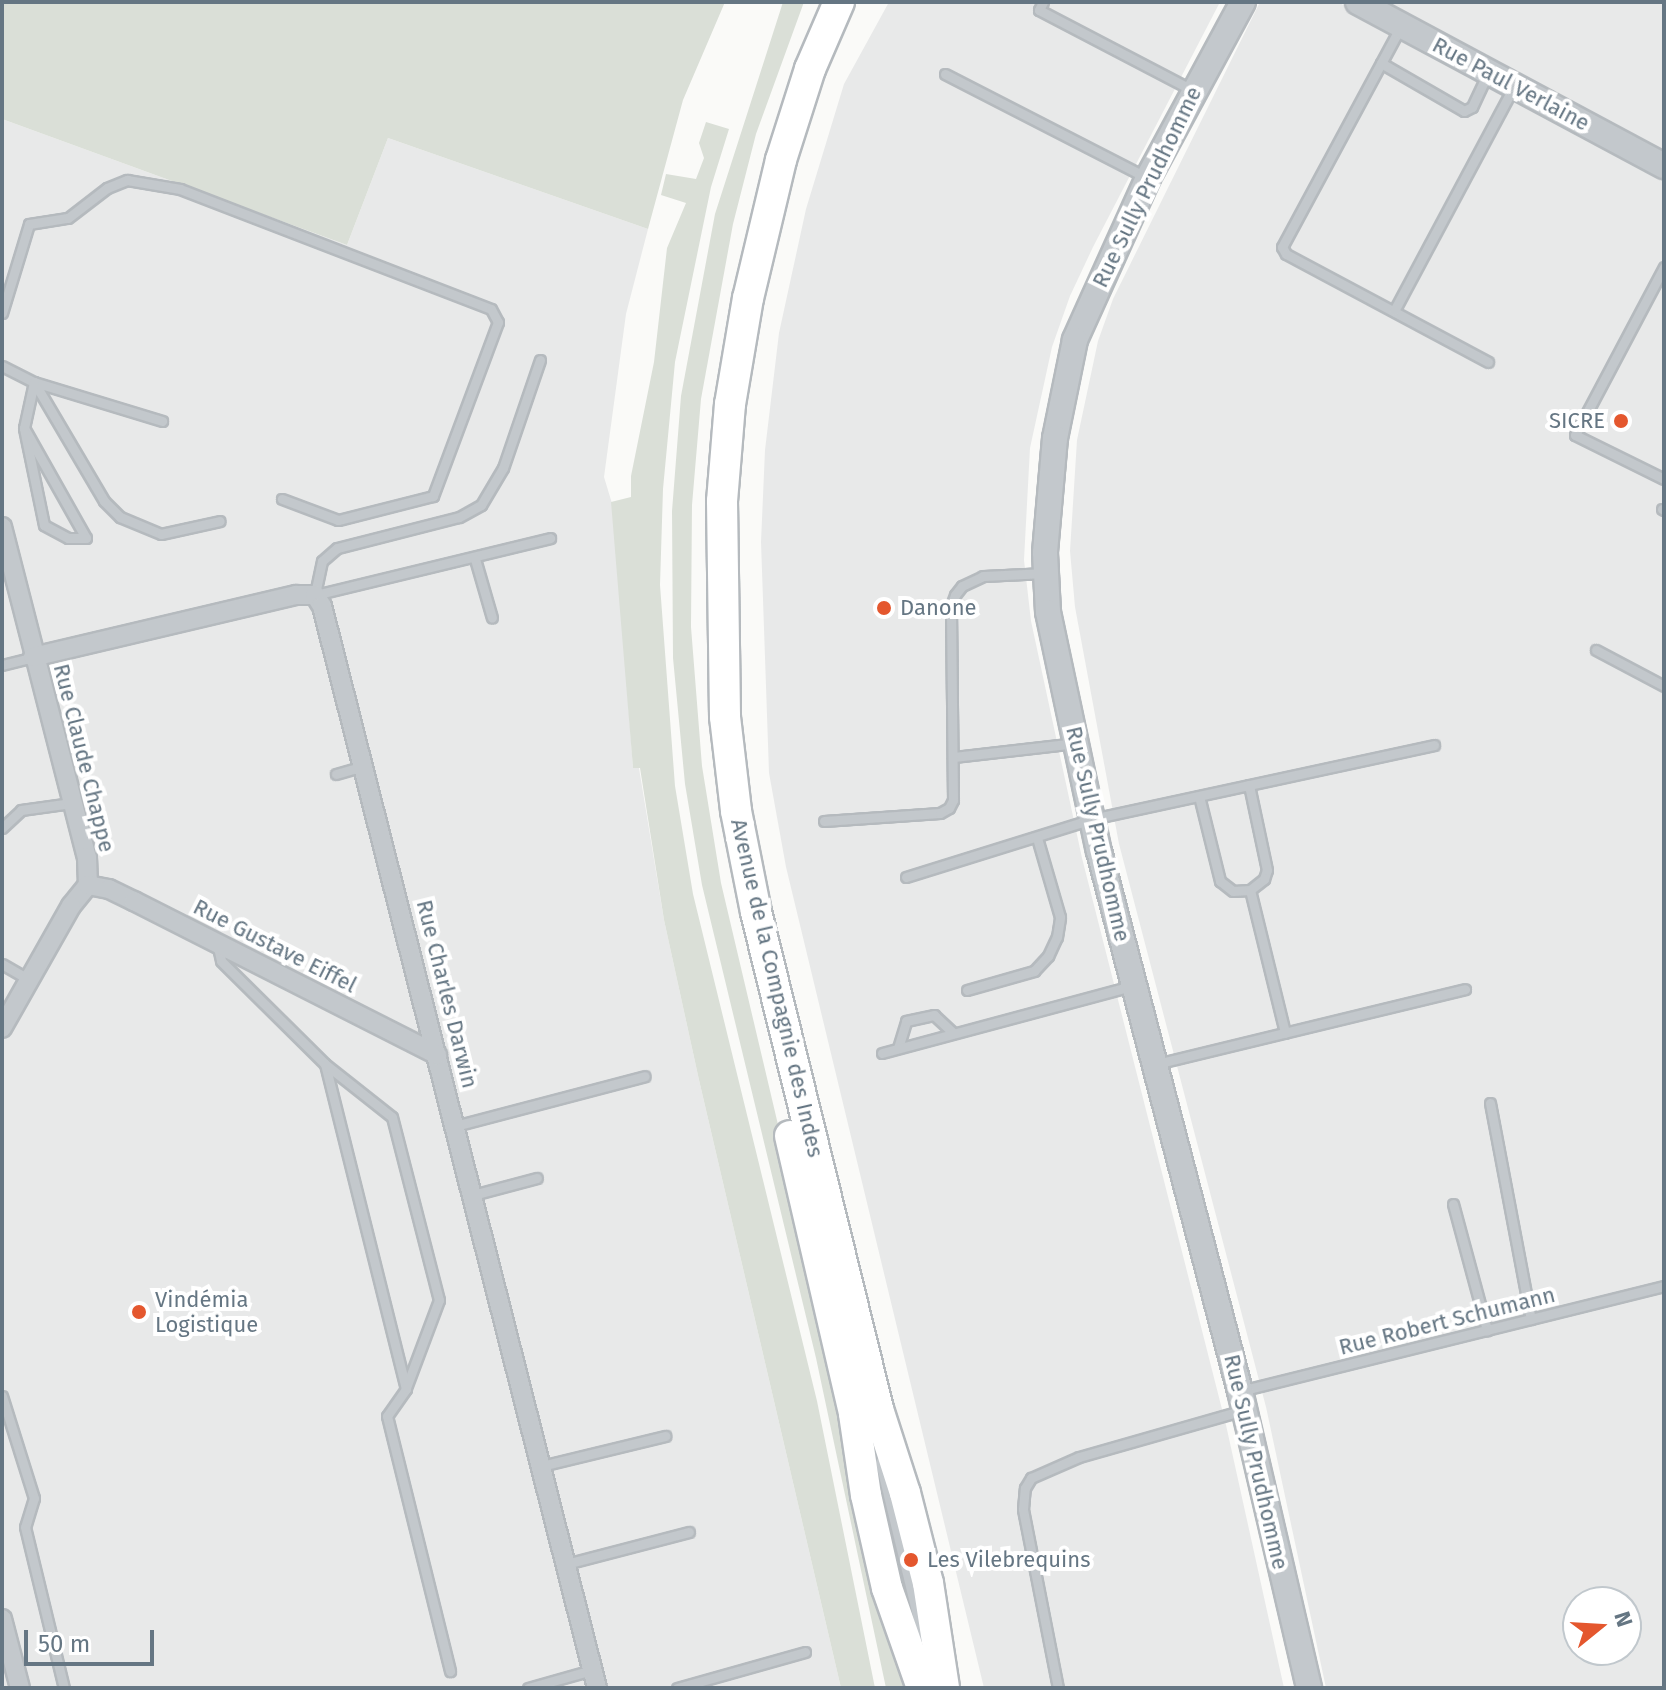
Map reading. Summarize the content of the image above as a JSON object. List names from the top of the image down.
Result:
{
  "streets": {
    "main road": ["Avenue de la Compagnie des Indes"],
    "street": [
      "Rue Paul Verlaine",
      "Rue Sully Prudhomme",
      "Rue Claude Chappe",
      "Rue Gustave Eiffel",
      "Rue Charles Darwin"
    ],
    "lane": ["Rue Robert Schumann"]
  },
  "crossings": [
    ["Rue Sully Prudhomme", "Rue Robert Schumann"],
    ["Rue Claude Chappe", "Rue Gustave Eiffel"],
    ["Rue Gustave Eiffel", "Rue Charles Darwin"]
  ],
  "places": [
    "SICRE",
    "Danone",
    "Vindémia Logistique",
    "Les Vilebrequins"
  ],
  "scale_bar": "50 m",
  "north": "right"
}
